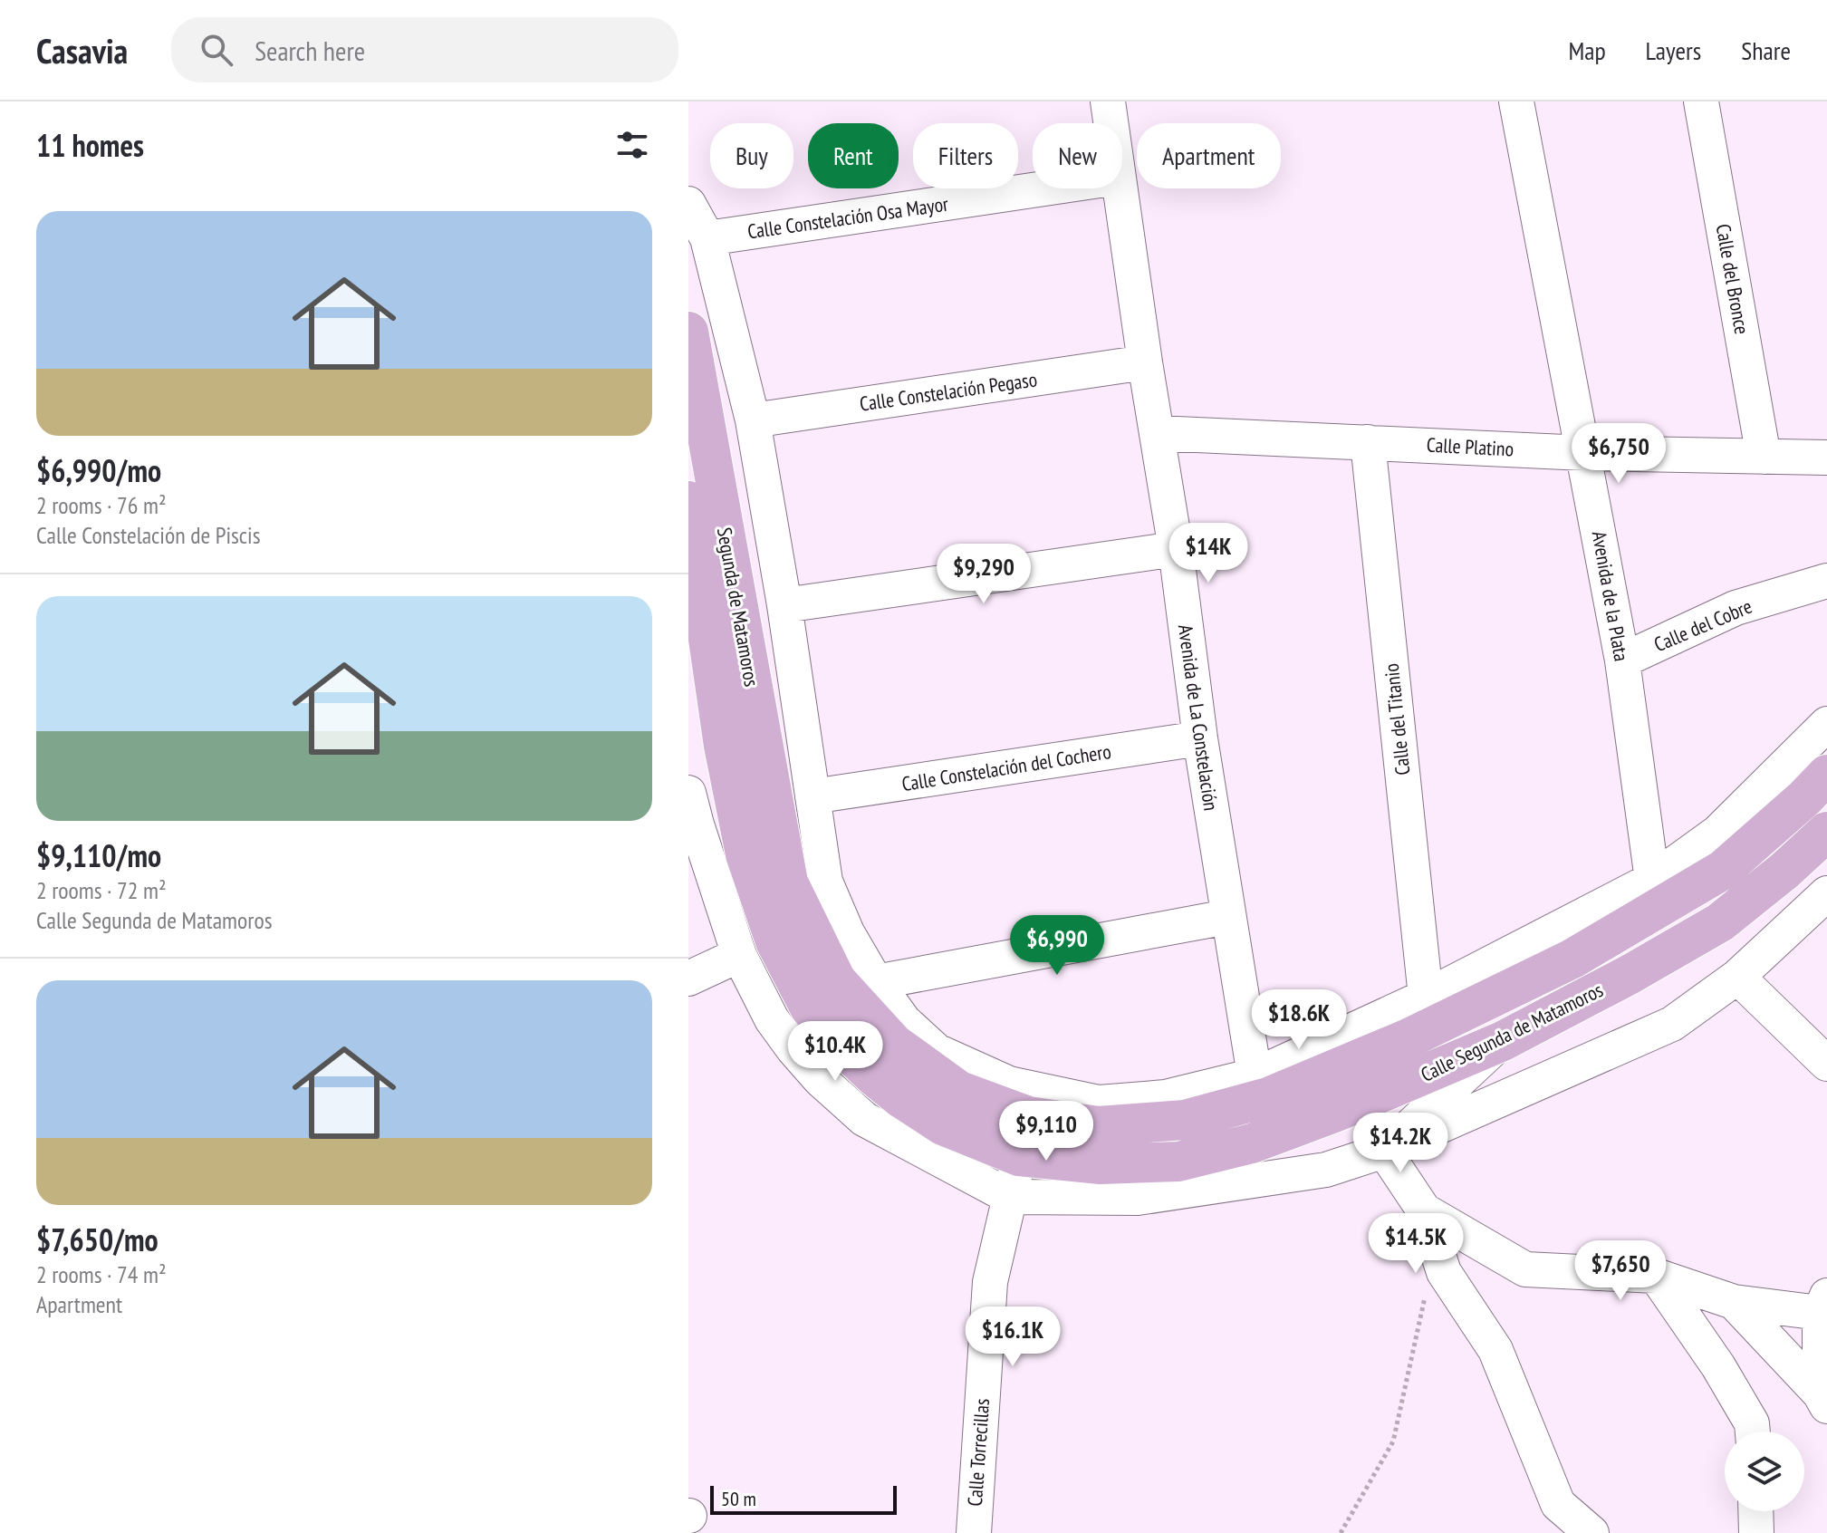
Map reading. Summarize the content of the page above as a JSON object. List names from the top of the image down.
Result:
{
  "streets": {
    "main road": ["Segunda de Matamoros", "Calle Segunda de Matamoros"],
    "street": [
      "Calle Constelación Osa Mayor",
      "Calle del Bronce",
      "Calle Constelación Pegaso",
      "Calle Platino",
      "Avenida de la Plata",
      "Calle del Cobre",
      "Avenida de La Constelación",
      "Calle del Titanio",
      "Calle Constelación del Cochero",
      "Calle Torrecillas"
    ]
  },
  "crossings": [
    ["Calle del Bronce", "Calle Platino"],
    ["Calle Constelación Pegaso", "Avenida de La Constelación"],
    ["Calle Platino", "Avenida de la Plata"],
    ["Calle Platino", "Avenida de La Constelación"],
    ["Calle Platino", "Calle del Titanio"],
    ["Avenida de la Plata", "Calle del Cobre"],
    ["Segunda de Matamoros", "Calle Segunda de Matamoros"],
    ["Avenida de La Constelación", "Calle Constelación del Cochero"],
    ["Calle Segunda de Matamoros", "Calle Torrecillas"]
  ],
  "scale_bar": "50 m",
  "page": {
    "header": "Casavia",
    "search": "Search here",
    "nav": ["Map", "Layers", "Share"],
    "heading": "11 homes",
    "chip": [
      "Buy",
      "Rent",
      "Filters",
      "New",
      "Apartment"
    ],
    "list": [
      {
        "name": "$6,990/mo",
        "note": "2 rooms · 76 m² · Calle Constelación de Piscis"
      },
      {
        "name": "$9,110/mo",
        "note": "2 rooms · 72 m² · Calle Segunda de Matamoros"
      },
      {
        "name": "$7,650/mo",
        "note": "2 rooms · 74 m² · Apartment"
      }
    ],
    "price": [
      "$6,750",
      "$14K",
      "$9,290",
      "$6,990",
      "$18.6K",
      "$10.4K",
      "$9,110",
      "$14.2K",
      "$14.5K",
      "$7,650",
      "$16.1K"
    ],
    "scale": "50 m"
  }
}
